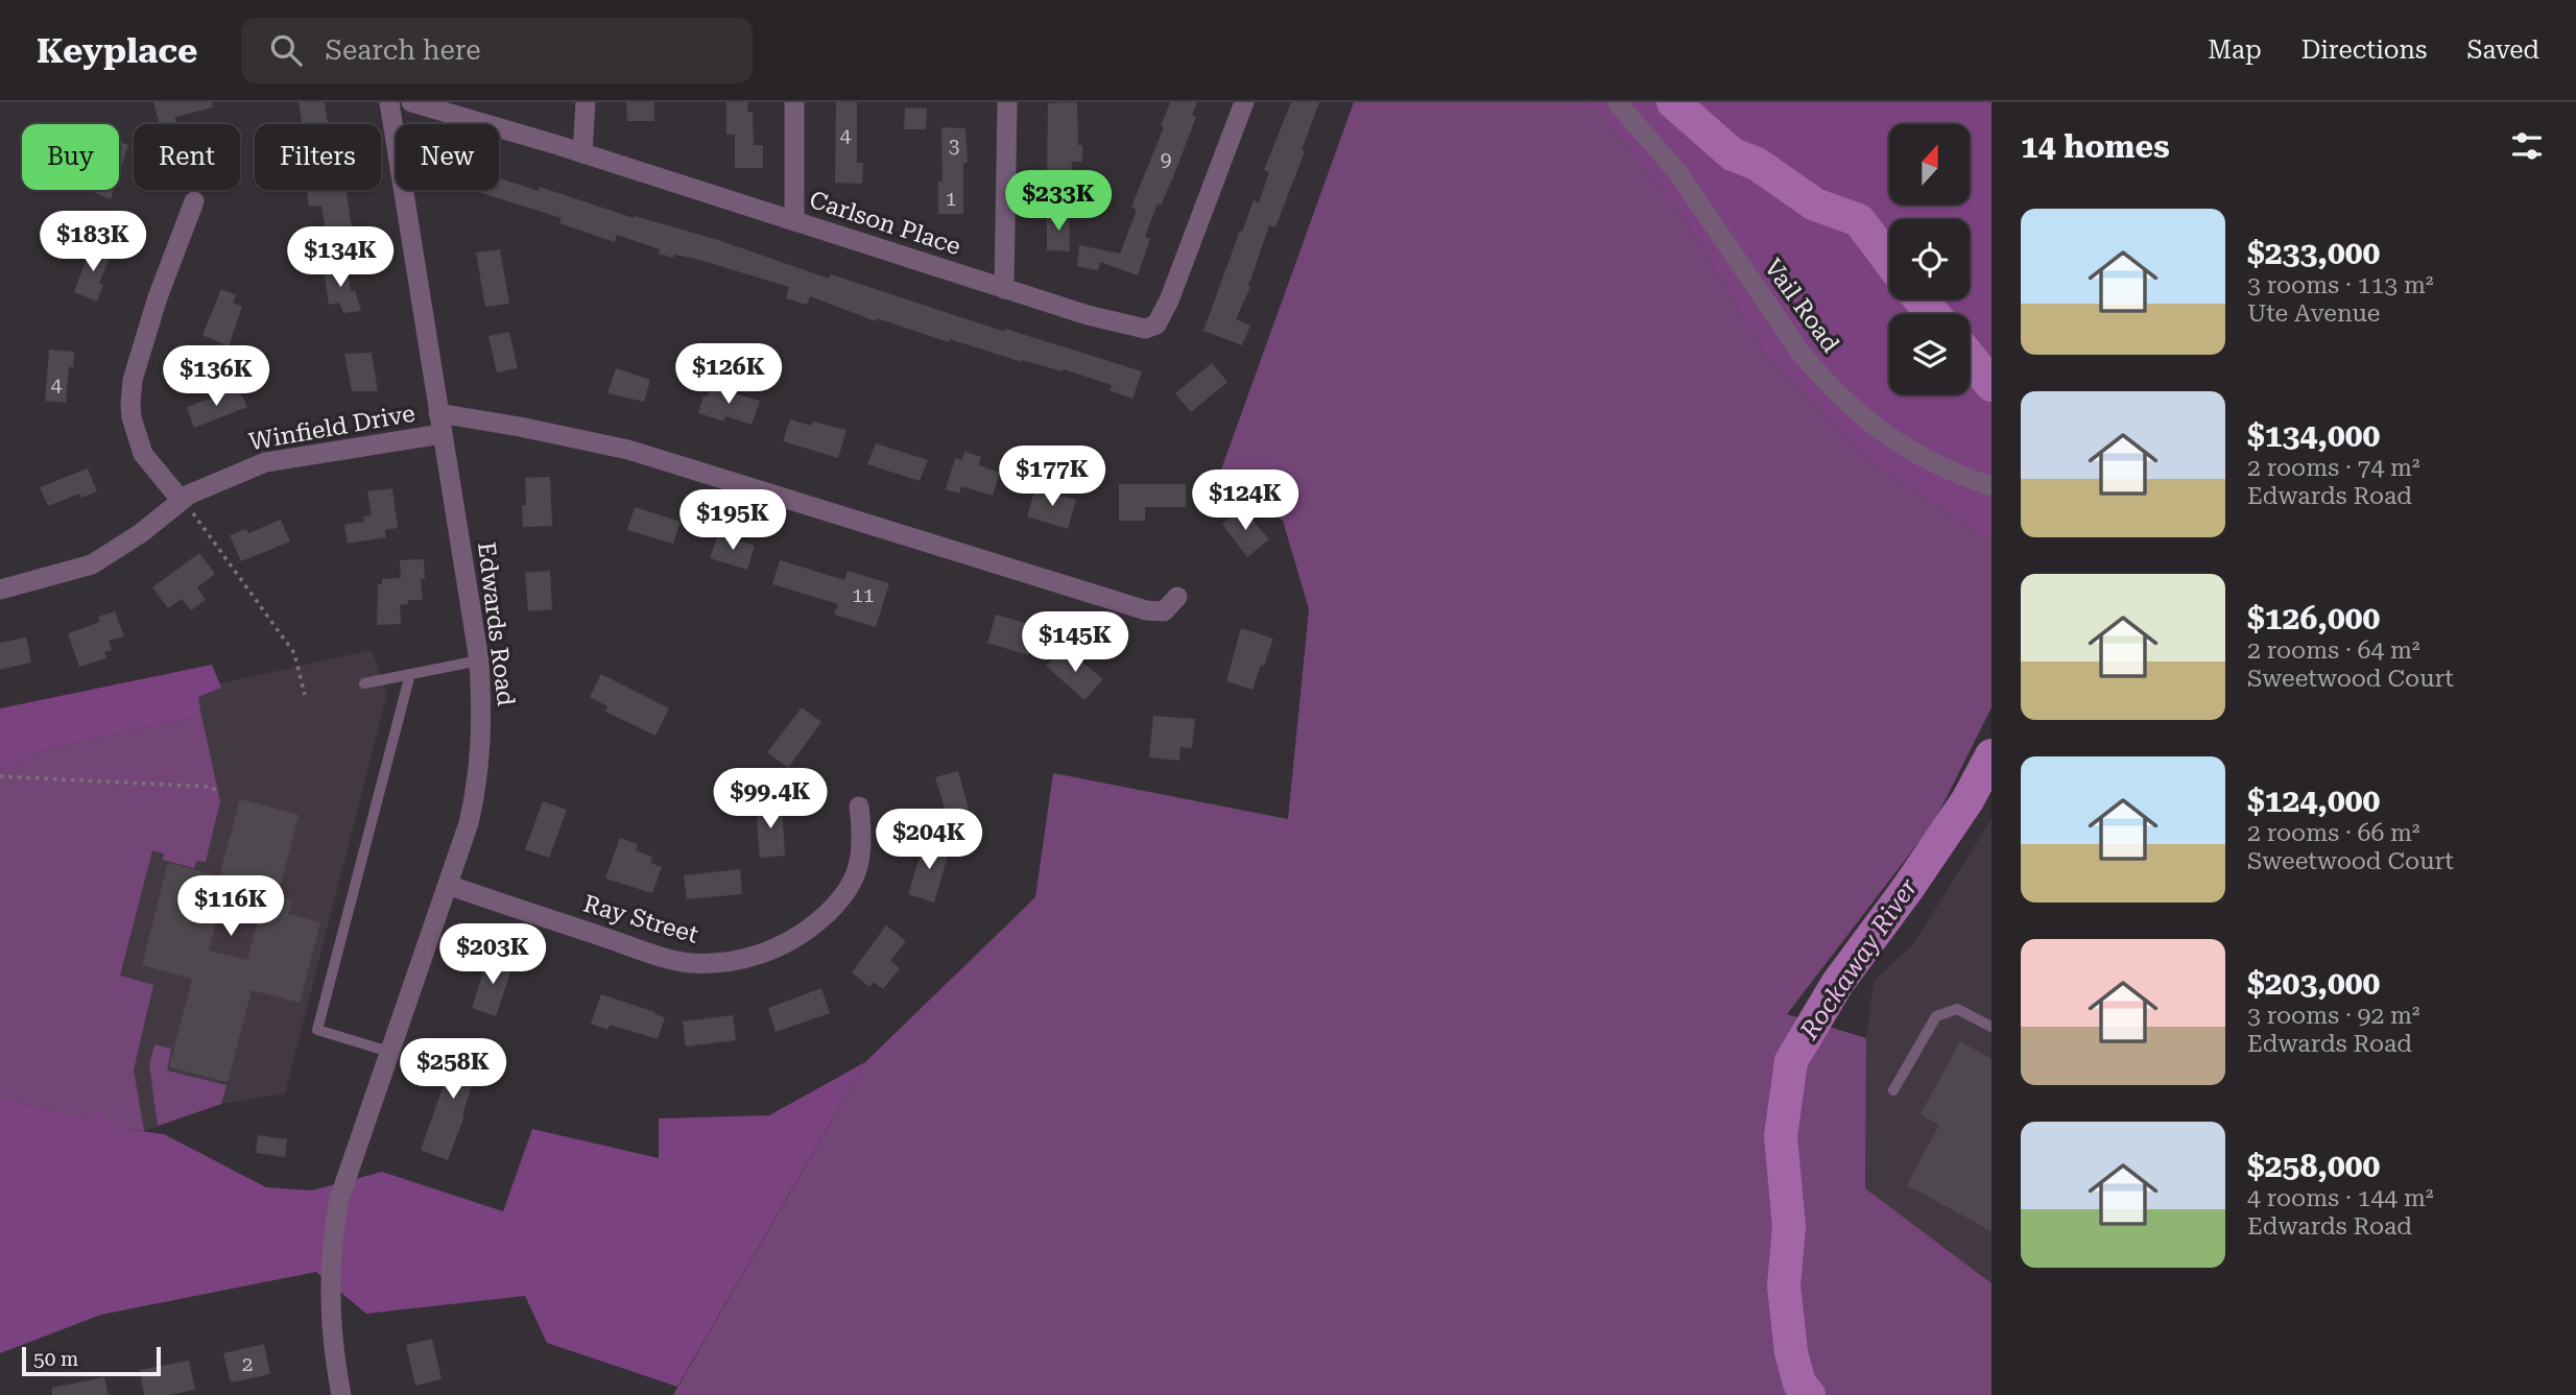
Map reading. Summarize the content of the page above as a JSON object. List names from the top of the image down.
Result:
{
  "streets": {
    "street": [
      "Carlson Place",
      "Vail Road",
      "Winfield Drive",
      "Edwards Road",
      "Ray Street"
    ]
  },
  "crossings": [
    ["Winfield Drive", "Edwards Road"],
    ["Edwards Road", "Ray Street"]
  ],
  "water": ["Rockaway River"],
  "house_numbers": [
    "4",
    "3",
    "9",
    "1",
    "4",
    "11",
    "2"
  ],
  "scale_bar": "50 m",
  "north": "top",
  "page": {
    "header": "Keyplace",
    "search": "Search here",
    "nav": ["Map", "Directions", "Saved"],
    "heading": "14 homes",
    "chip": [
      "Buy",
      "Rent",
      "Filters",
      "New"
    ],
    "price": [
      "$233K",
      "$183K",
      "$134K",
      "$126K",
      "$136K",
      "$177K",
      "$124K",
      "$195K",
      "$145K",
      "$99.4K",
      "$204K",
      "$116K",
      "$203K",
      "$258K"
    ],
    "list": [
      {
        "name": "$233,000",
        "note": "3 rooms · 113 m² · Ute Avenue"
      },
      {
        "name": "$134,000",
        "note": "2 rooms · 74 m² · Edwards Road"
      },
      {
        "name": "$126,000",
        "note": "2 rooms · 64 m² · Sweetwood Court"
      },
      {
        "name": "$124,000",
        "note": "2 rooms · 66 m² · Sweetwood Court"
      },
      {
        "name": "$203,000",
        "note": "3 rooms · 92 m² · Edwards Road"
      },
      {
        "name": "$258,000",
        "note": "4 rooms · 144 m² · Edwards Road"
      }
    ],
    "scale": "50 m"
  }
}
